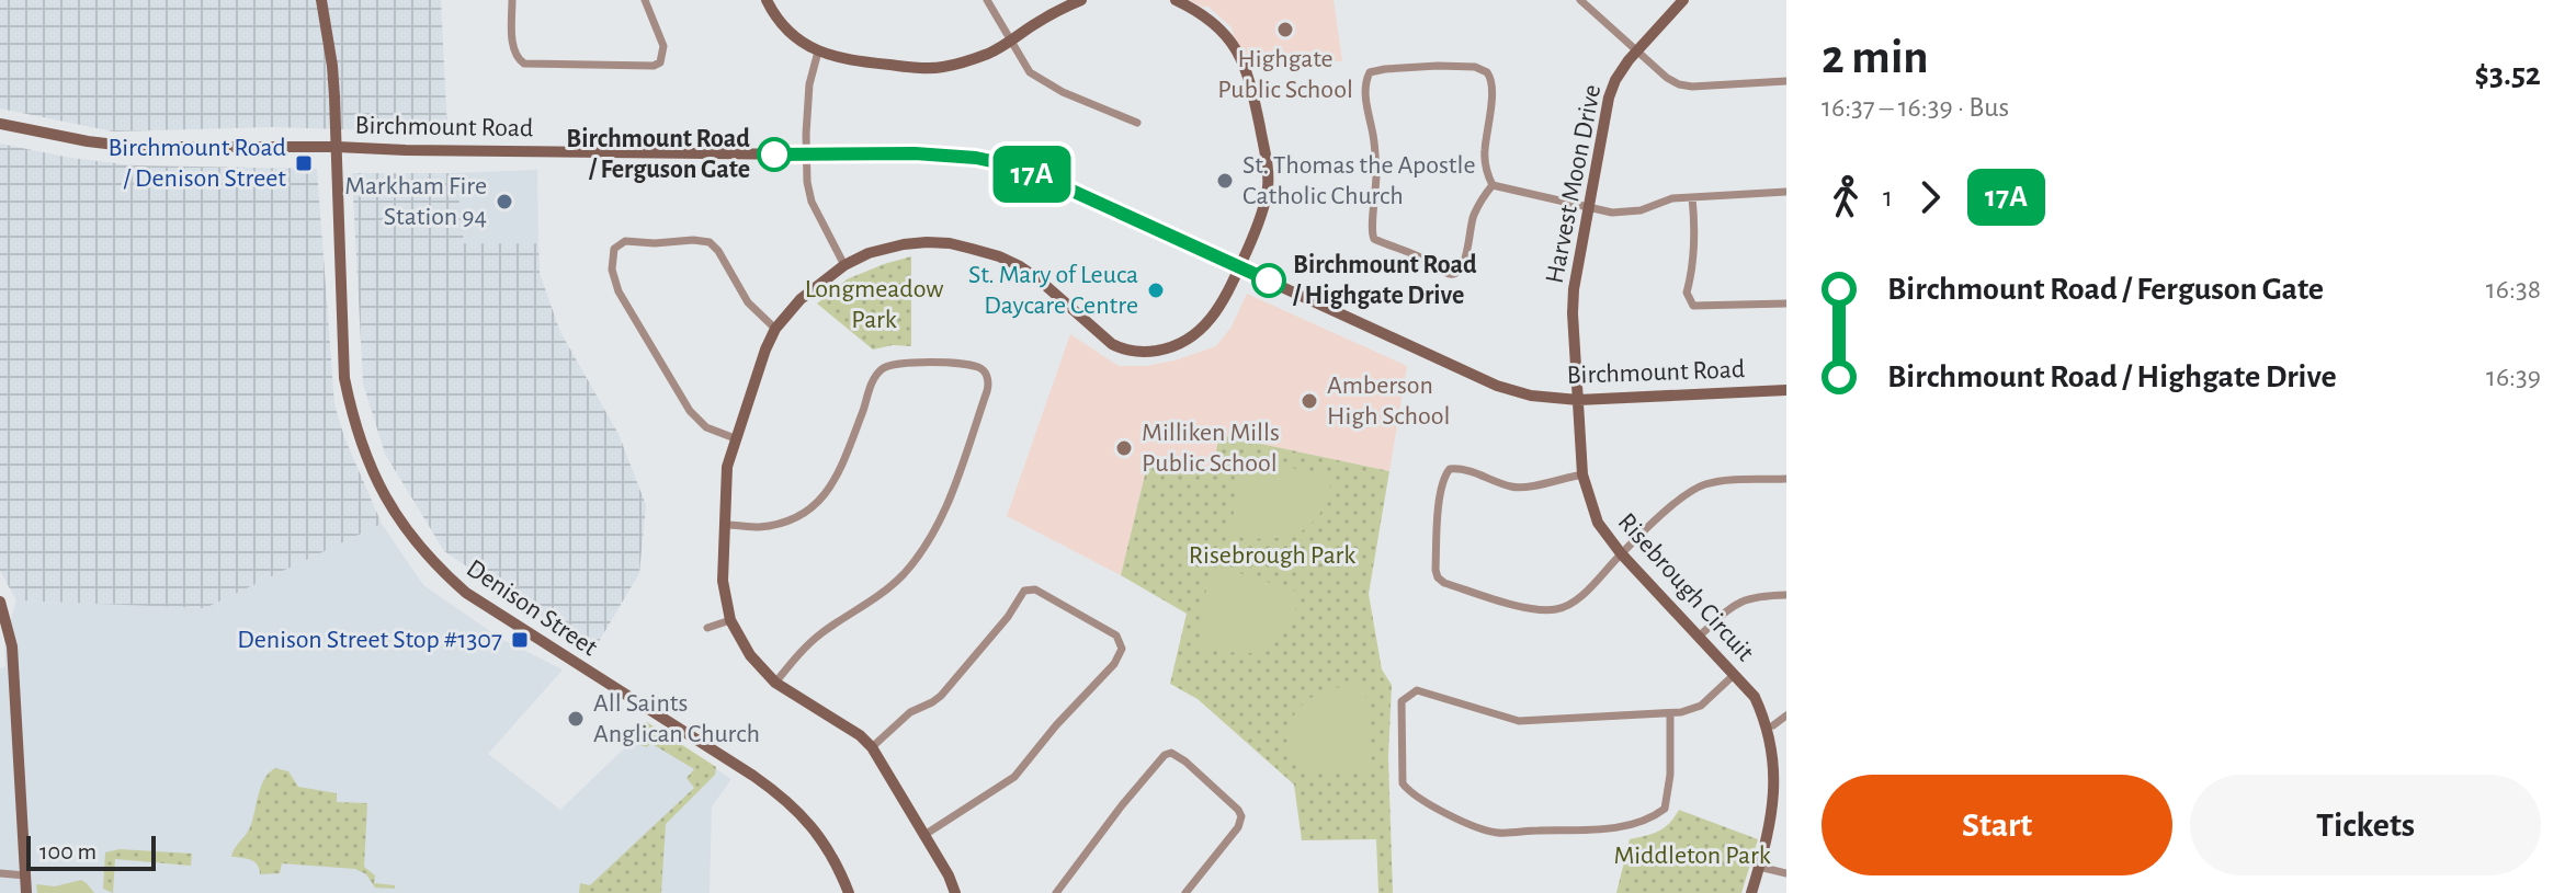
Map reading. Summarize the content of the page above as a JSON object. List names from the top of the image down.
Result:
{
  "streets": {
    "street": [
      "Birchmount Road",
      "Harvest Moon Drive",
      "Risebrough Circuit",
      "Denison Street"
    ]
  },
  "crossings": [
    ["Birchmount Road", "Harvest Moon Drive"],
    ["Birchmount Road", "Risebrough Circuit"],
    ["Birchmount Road", "Denison Street"],
    ["Harvest Moon Drive", "Risebrough Circuit"]
  ],
  "parks": ["Longmeadow Park", "Risebrough Park", "Middleton Park"],
  "places": {
    "other": [
      "Highgate Public School",
      "Birchmount Road / Ferguson Gate",
      "St. Thomas the Apostle Catholic Church",
      "Markham Fire Station 94",
      "Birchmount Road / Highgate Drive",
      "St. Mary of Leuca Daycare Centre",
      "Amberson High School",
      "Milliken Mills Public School",
      "All Saints Anglican Church"
    ],
    "transit": ["Birchmount Road / Denison Street", "Denison Street Stop #1307"]
  },
  "lines": ["bus line 17A"],
  "scale_bar": "100 m",
  "page": {
    "on_map": "17A",
    "heading": ["2 min", "16:37 – 16:39 · Bus", "$3.52"],
    "legs": ["1", "17A"],
    "list": [
      {
        "name": "Birchmount Road / Ferguson Gate",
        "value": "16:38"
      },
      {
        "name": "Birchmount Road / Highgate Drive",
        "value": "16:39"
      }
    ],
    "buttons": ["Start", "Tickets"],
    "scale": "100 m"
  }
}
